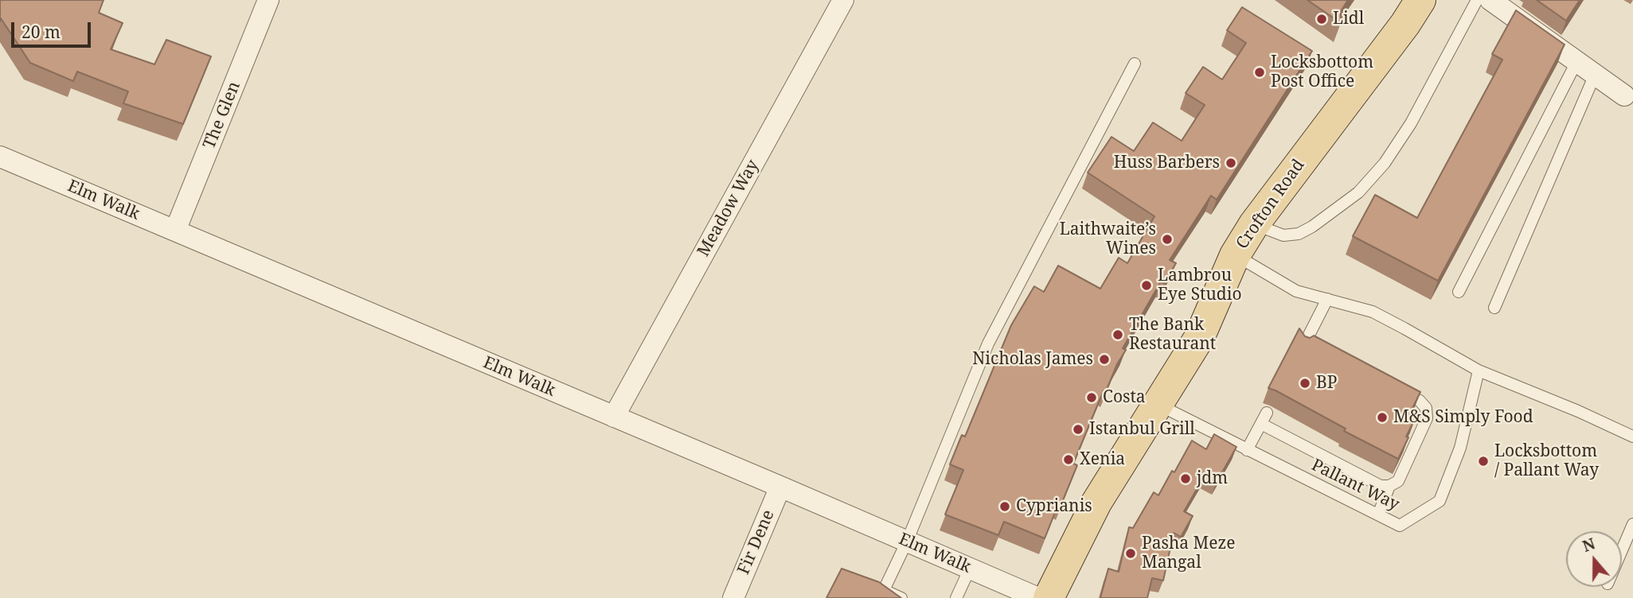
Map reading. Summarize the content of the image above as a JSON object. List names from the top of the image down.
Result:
{
  "streets": {
    "main road": ["Crofton Road"],
    "street": [
      "The Glen",
      "Elm Walk",
      "Meadow Way",
      "Fir Dene"
    ],
    "lane": ["Pallant Way"]
  },
  "crossings": [
    ["The Glen", "Elm Walk"],
    ["Elm Walk", "Meadow Way"],
    ["Elm Walk", "Fir Dene"],
    ["Crofton Road", "Pallant Way"]
  ],
  "places": [
    "Lidl",
    "Locksbottom Post Office",
    "Huss Barbers",
    "Laithwaite’s Wines",
    "Lambrou Eye Studio",
    "The Bank Restaurant",
    "Nicholas James",
    "BP",
    "Costa",
    "M&S Simply Food",
    "Istanbul Grill",
    "Xenia",
    "Locksbottom / Pallant Way",
    "jdm",
    "Cyprianis",
    "Pasha Meze Mangal"
  ],
  "scale_bar": "20 m",
  "north": "top"
}
